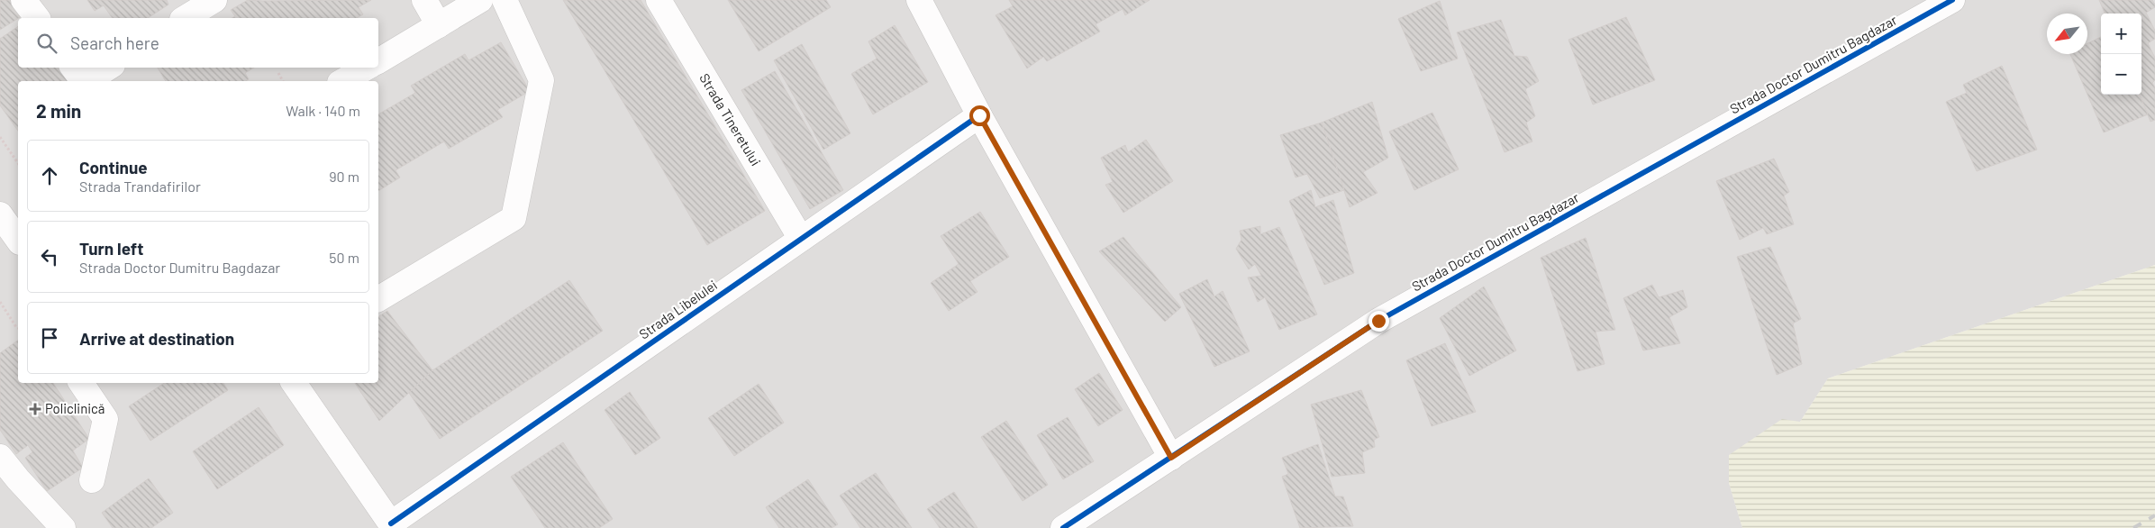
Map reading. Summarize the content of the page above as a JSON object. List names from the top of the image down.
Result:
{
  "streets": {
    "street": ["Strada Doctor Dumitru Bagdazar", "Strada Tineretului", "Strada Libelulei"]
  },
  "crossings": [
    ["Strada Tineretului", "Strada Libelulei"]
  ],
  "places": {
    "health": ["Policlinică"]
  },
  "north": "bottom left",
  "page": {
    "map_buttons": ["+", "−"],
    "search": "Search here",
    "heading": ["2 min", "Walk · 140 m"],
    "list": [
      ["Continue", "Strada Trandafirilor", "90 m"],
      ["Turn left", "Strada Doctor Dumitru Bagdazar", "50 m"],
      "Arrive at destination"
    ]
  }
}
